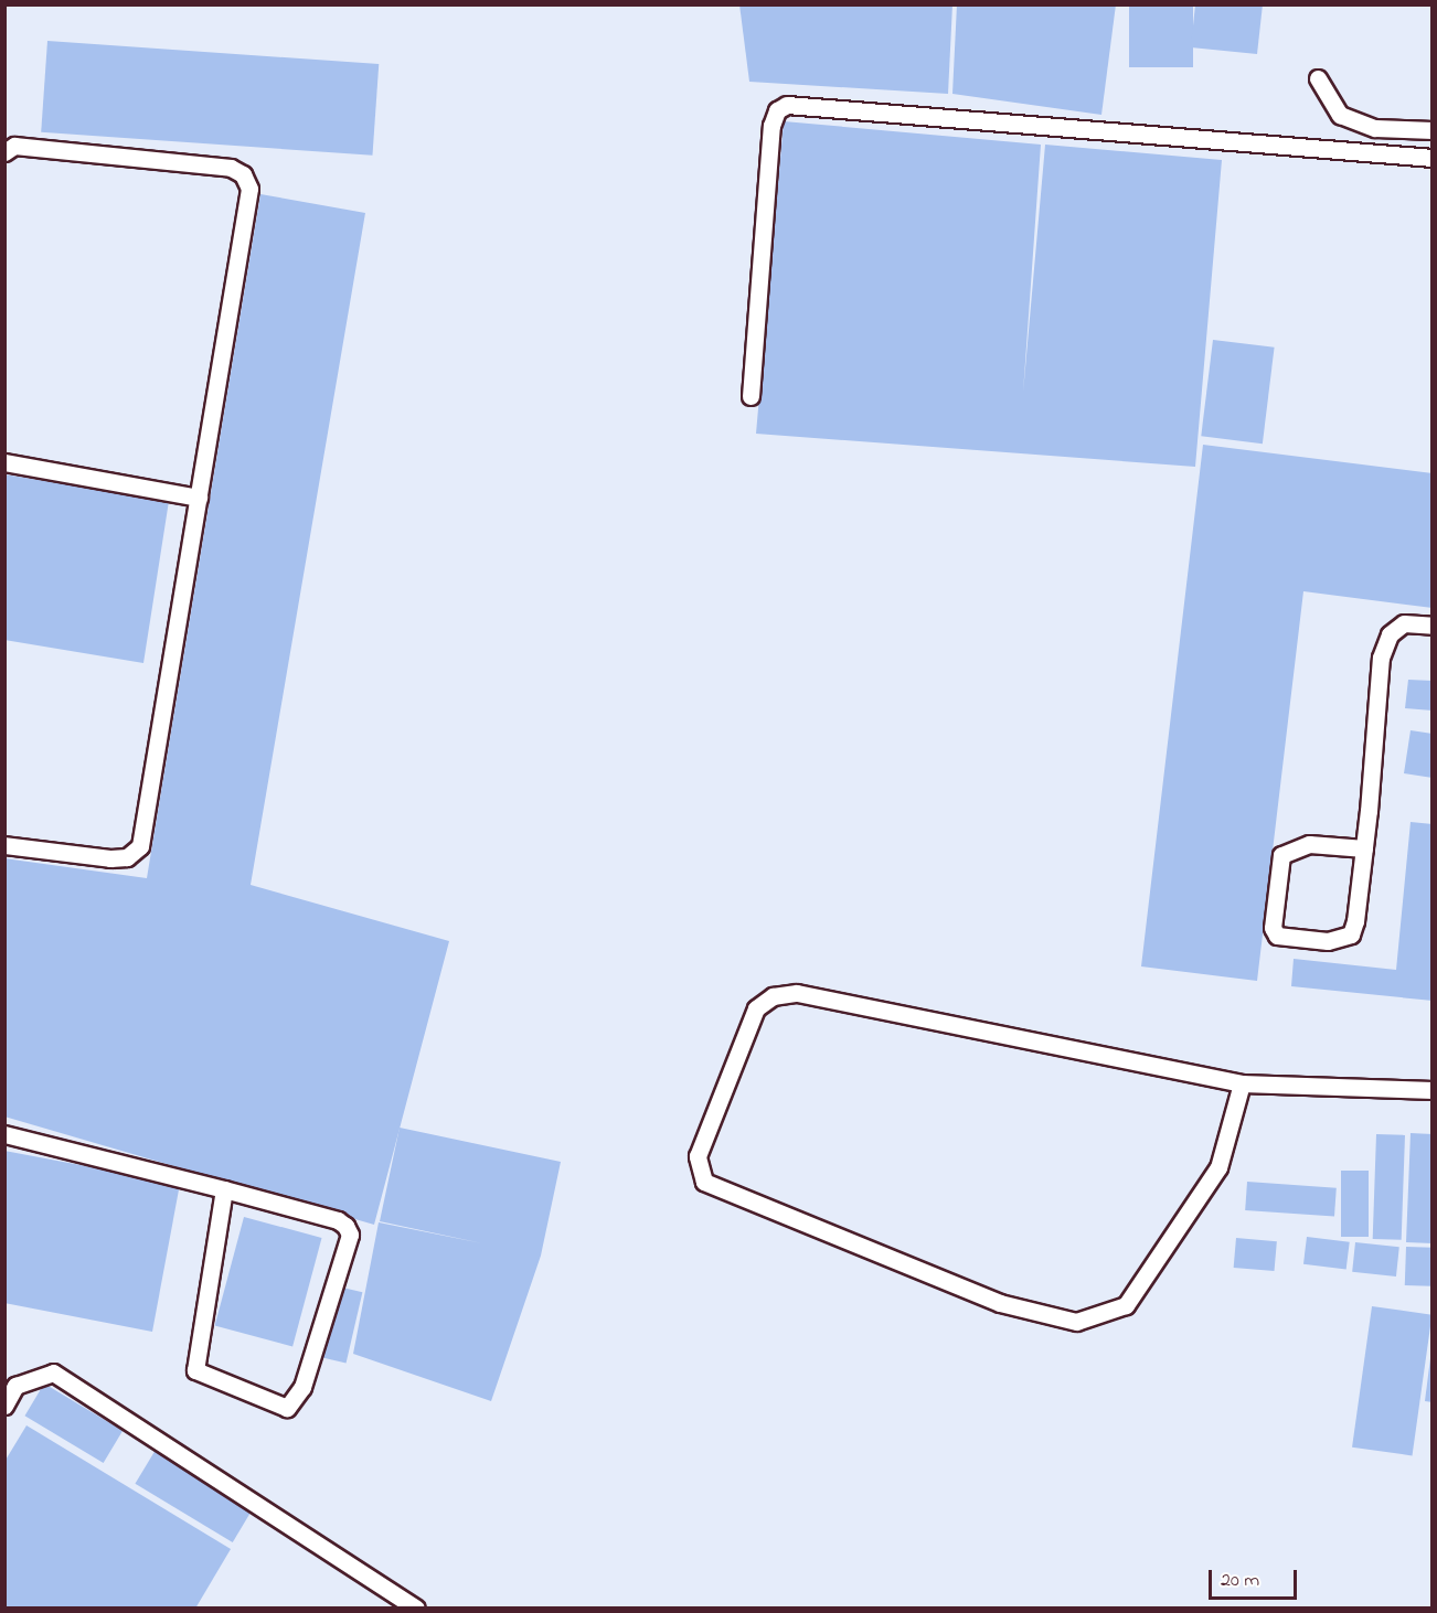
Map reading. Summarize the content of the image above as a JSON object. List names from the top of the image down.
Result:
{
  "scale_bar": "20 m"
}
